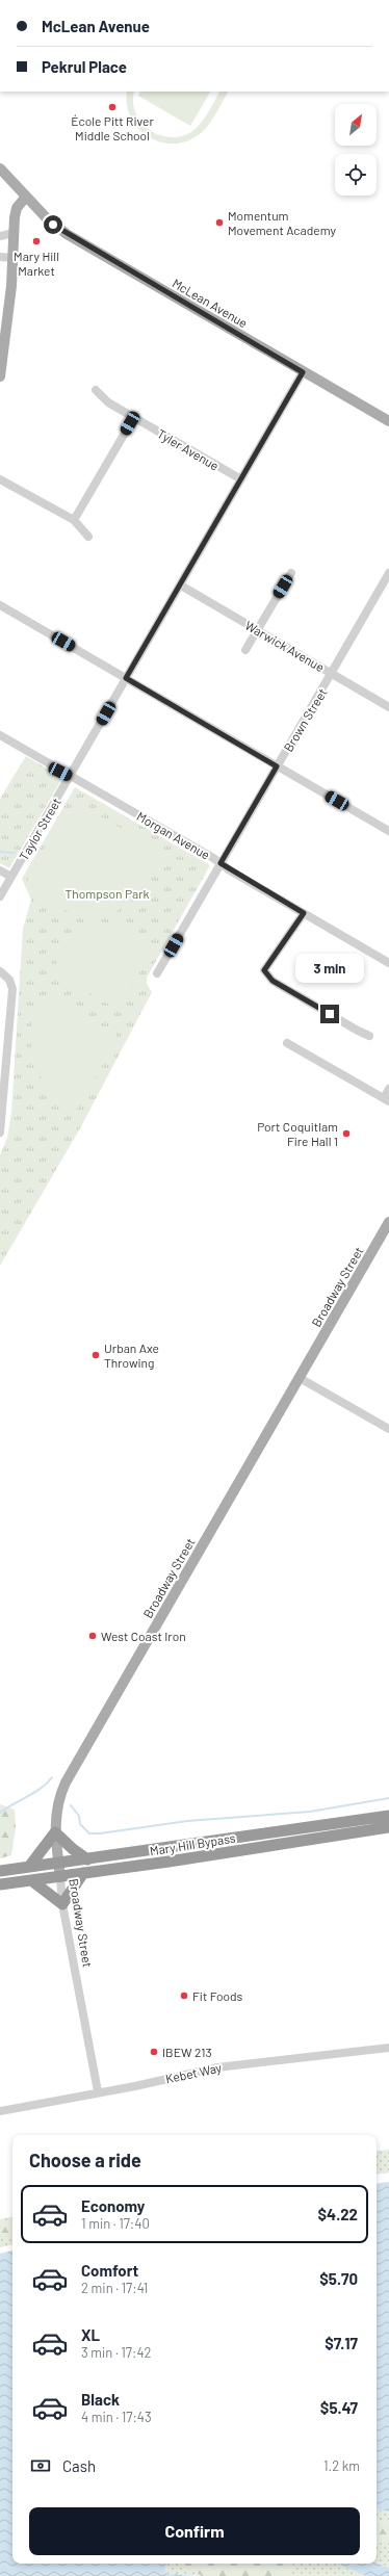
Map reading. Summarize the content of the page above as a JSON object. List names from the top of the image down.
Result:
{
  "streets": {
    "highway": ["Mary Hill Bypass"],
    "main road": ["McLean Avenue", "Broadway Street"],
    "street": [
      "Tyler Avenue",
      "Warwick Avenue",
      "Brown Street",
      "Taylor Street",
      "Morgan Avenue",
      "Kebet Way"
    ]
  },
  "crossings": [
    ["McLean Avenue", "Taylor Street"],
    ["Tyler Avenue", "Taylor Street"],
    ["Warwick Avenue", "Brown Street"],
    ["Warwick Avenue", "Taylor Street"],
    ["Brown Street", "Morgan Avenue"],
    ["Taylor Street", "Morgan Avenue"],
    ["Broadway Street", "Mary Hill Bypass"],
    ["Broadway Street", "Kebet Way"]
  ],
  "parks": ["Thompson Park"],
  "places": [
    "École Pitt River Middle School",
    "Momentum Movement Academy",
    "Mary Hill Market",
    "Port Coquitlam Fire Hall 1",
    "Urban Axe Throwing",
    "West Coast Iron",
    "Fit Foods",
    "IBEW 213"
  ],
  "north": "top right",
  "page": {
    "banner": ["McLean Avenue", "Pekrul Place"],
    "bubble": "3 min",
    "heading": "Choose a ride",
    "list": [
      {
        "name": "Economy",
        "note": "1 min · 17:40",
        "value": "$4.22"
      },
      {
        "name": "Comfort",
        "note": "2 min · 17:41",
        "value": "$5.70"
      },
      {
        "name": "XL",
        "note": "3 min · 17:42",
        "value": "$7.17"
      },
      {
        "name": "Black",
        "note": "4 min · 17:43",
        "value": "$5.47"
      }
    ],
    "pay": ["Cash", "1.2 km"],
    "buttons": "Confirm"
  }
}
